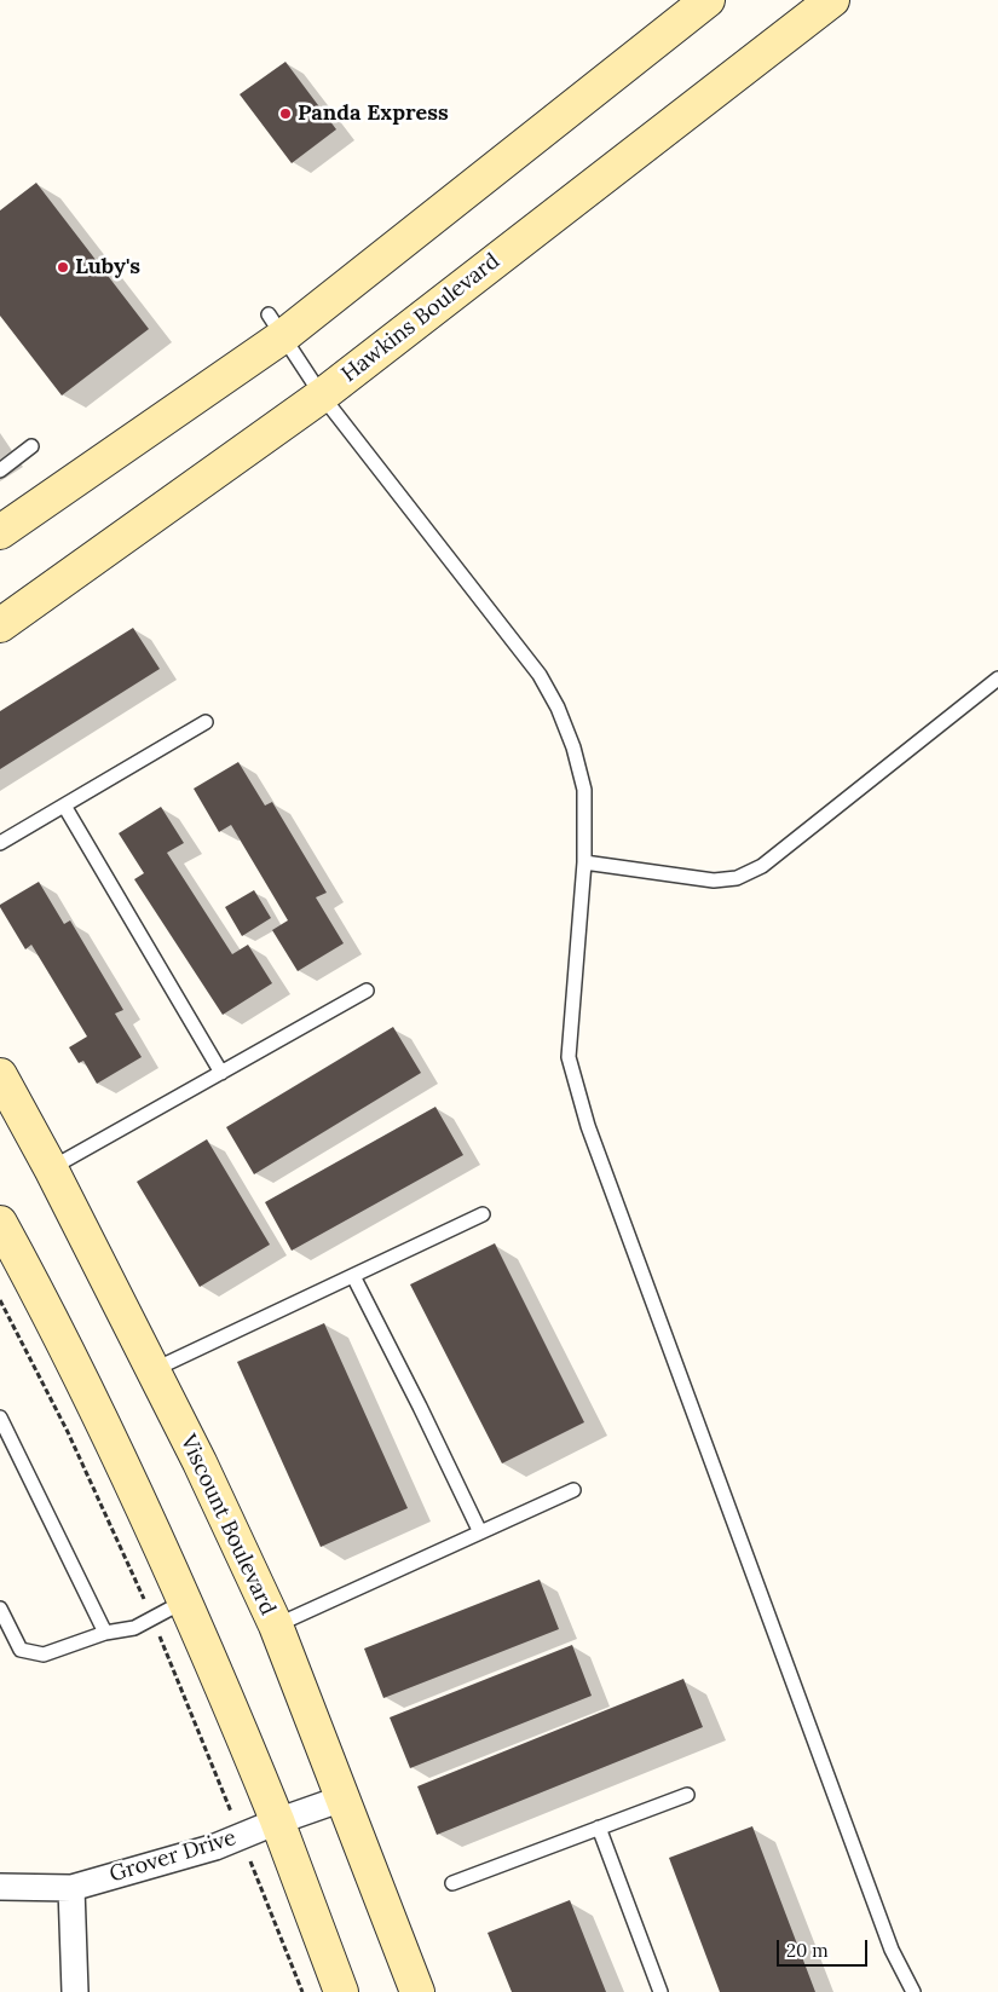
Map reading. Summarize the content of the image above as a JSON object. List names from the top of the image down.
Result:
{
  "streets": {
    "main road": ["Hawkins Boulevard", "Viscount Boulevard"],
    "street": ["Grover Drive"]
  },
  "crossings": [
    ["Viscount Boulevard", "Grover Drive"]
  ],
  "places": ["Panda Express", "Luby's"],
  "scale_bar": "20 m"
}
